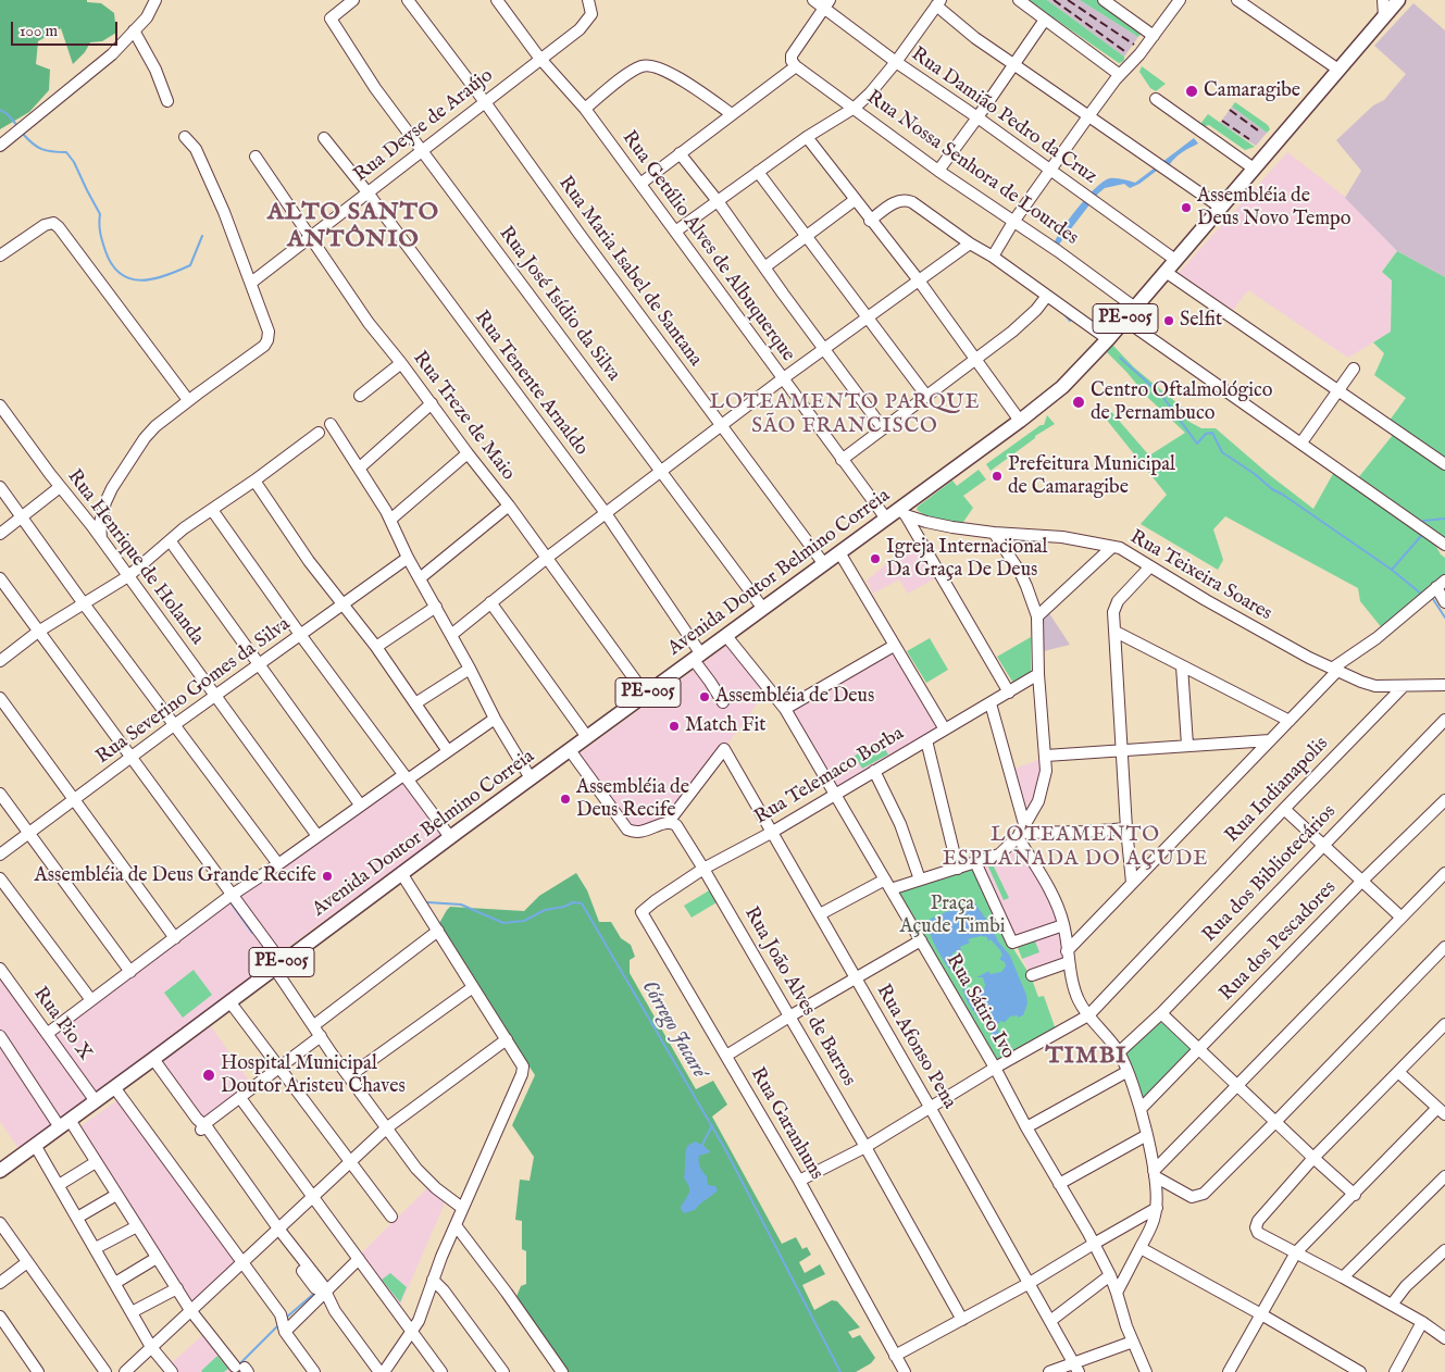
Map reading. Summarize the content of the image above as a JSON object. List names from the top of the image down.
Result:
{
  "streets": {
    "main road": ["PE-005", "Avenida Doutor Belmino Correia"],
    "street": [
      "Rua Damião Pedro da Cruz",
      "Rua Deyse de Araújo",
      "Rua Nossa Senhora de Lourdes",
      "Rua Getúlio Alves de Albuquerque",
      "Rua Maria Isabel de Santana",
      "Rua José Isídio da Silva",
      "Rua Tenente Arnaldo",
      "Rua Treze de Maio",
      "Rua Henrique de Holanda",
      "Rua Teixeira Soares",
      "Rua Severino Gomes da Silva",
      "Rua Telemaco Borba",
      "Rua Indianapolis",
      "Rua dos Bibliotecários",
      "Rua dos Pescadores",
      "Rua João Alves de Barros",
      "Rua Sátiro Ivo",
      "Rua Pio X",
      "Rua Afonso Pena",
      "Rua Garanhuns"
    ]
  },
  "crossings": [
    ["Rua Damião Pedro da Cruz", "Avenida Doutor Belmino Correia"],
    ["Rua Deyse de Araújo", "Rua Getúlio Alves de Albuquerque"],
    ["Rua Deyse de Araújo", "Rua Maria Isabel de Santana"],
    ["Rua Deyse de Araújo", "Rua José Isídio da Silva"],
    ["Rua Deyse de Araújo", "Rua Tenente Arnaldo"],
    ["Rua Deyse de Araújo", "Rua Treze de Maio"],
    ["Rua Nossa Senhora de Lourdes", "Avenida Doutor Belmino Correia"],
    ["Rua Getúlio Alves de Albuquerque", "Avenida Doutor Belmino Correia"],
    ["Rua Maria Isabel de Santana", "Avenida Doutor Belmino Correia"],
    ["Rua José Isídio da Silva", "Avenida Doutor Belmino Correia"],
    ["Rua Tenente Arnaldo", "Avenida Doutor Belmino Correia"],
    ["Rua Treze de Maio", "Avenida Doutor Belmino Correia"],
    ["Rua Henrique de Holanda", "Rua Severino Gomes da Silva"],
    ["Avenida Doutor Belmino Correia", "Rua Teixeira Soares"],
    ["Avenida Doutor Belmino Correia", "Rua Sátiro Ivo"],
    ["Avenida Doutor Belmino Correia", "Rua Pio X"],
    ["Rua Teixeira Soares", "Rua Indianapolis"],
    ["Rua Telemaco Borba", "Rua João Alves de Barros"],
    ["Rua Telemaco Borba", "Rua Sátiro Ivo"],
    ["Rua Telemaco Borba", "Rua Afonso Pena"],
    ["Rua Telemaco Borba", "Rua Garanhuns"],
    ["Rua Indianapolis", "Rua João Alves de Barros"],
    ["Rua Indianapolis", "Rua Sátiro Ivo"],
    ["Rua Indianapolis", "Rua Afonso Pena"],
    ["Rua Indianapolis", "Rua Garanhuns"],
    ["Rua João Alves de Barros", "Rua Afonso Pena"]
  ],
  "districts": [
    "ALTO SANTO ANTÔNIO",
    "LOTEAMENTO PARQUE SÃO FRANCISCO",
    "LOTEAMENTO ESPLANADA DO AÇUDE",
    "TIMBI"
  ],
  "water": ["Córrego Jacaré"],
  "parks": ["Praça Açude Timbi"],
  "places": [
    "Camaragibe",
    "Assembléia de Deus Novo Tempo",
    "Selfit",
    "Centro Oftalmológico de Pernambuco",
    "Prefeitura Municipal de Camaragibe",
    "Igreja Internacional Da Graça De Deus",
    "Assembléia de Deus",
    "Match Fit",
    "Assembléia de Deus Recife",
    "Assembléia de Deus Grande Recife",
    "Hospital Municipal Doutor Aristeu Chaves"
  ],
  "scale_bar": "100 m"
}
